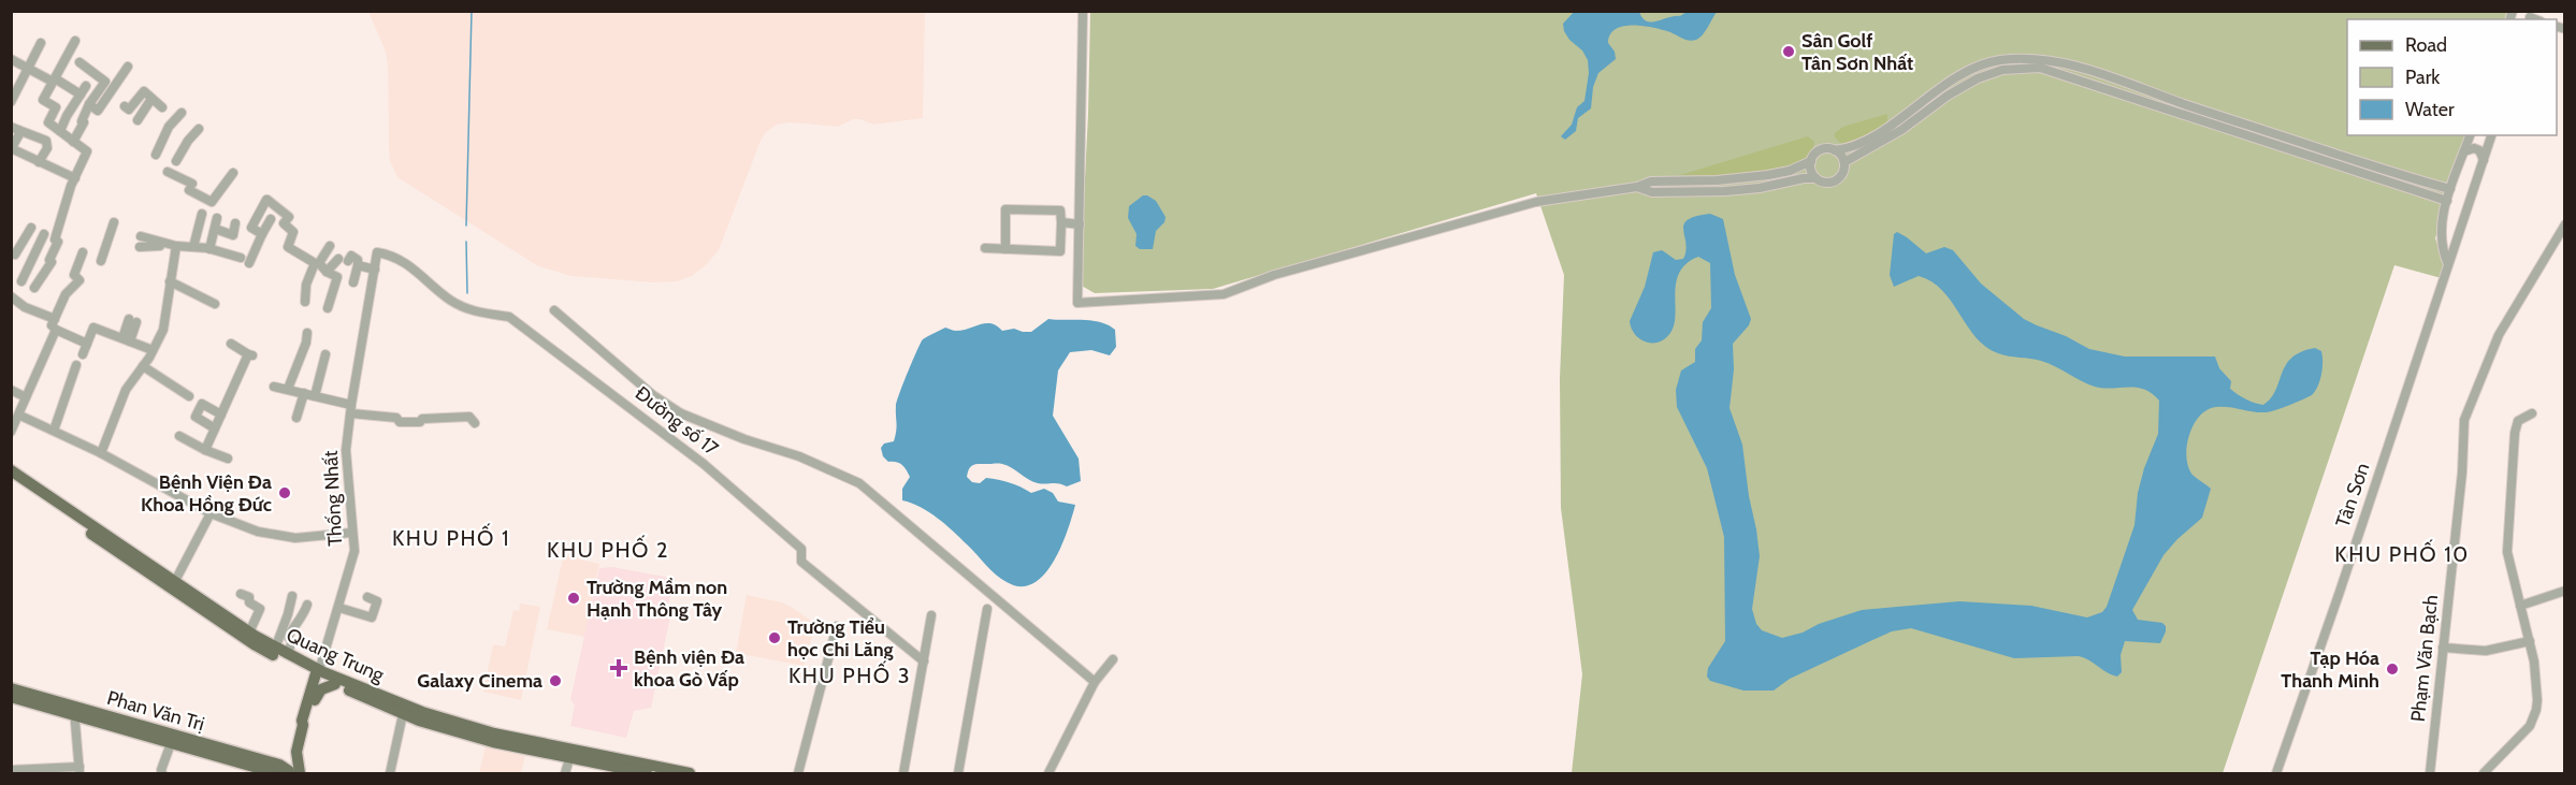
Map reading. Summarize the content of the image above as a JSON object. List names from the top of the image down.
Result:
{
  "streets": {
    "main road": ["Thống Nhất", "Quang Trung", "Phan Văn Trị"],
    "street": ["Đường số 17", "Tân Sơn", "Phạm Văn Bạch"]
  },
  "crossings": [
    ["Đường số 17", "Thống Nhất"],
    ["Thống Nhất", "Quang Trung"],
    ["Thống Nhất", "Phan Văn Trị"]
  ],
  "districts": [
    "KHU PHỐ 1",
    "KHU PHỐ 2",
    "KHU PHỐ 10",
    "KHU PHỐ 3"
  ],
  "places": {
    "other": [
      "Sân Golf Tân Sơn Nhất",
      "Bệnh Viện Đa Khoa Hồng Đức",
      "Trường Mầm non Hạnh Thông Tây",
      "Trường Tiểu học Chi Lăng",
      "Tạp Hóa Thanh Minh",
      "Galaxy Cinema"
    ],
    "health": ["Bệnh viện Đa khoa Gò Vấp"]
  },
  "legend": ["Road", "Park", "Water"]
}
